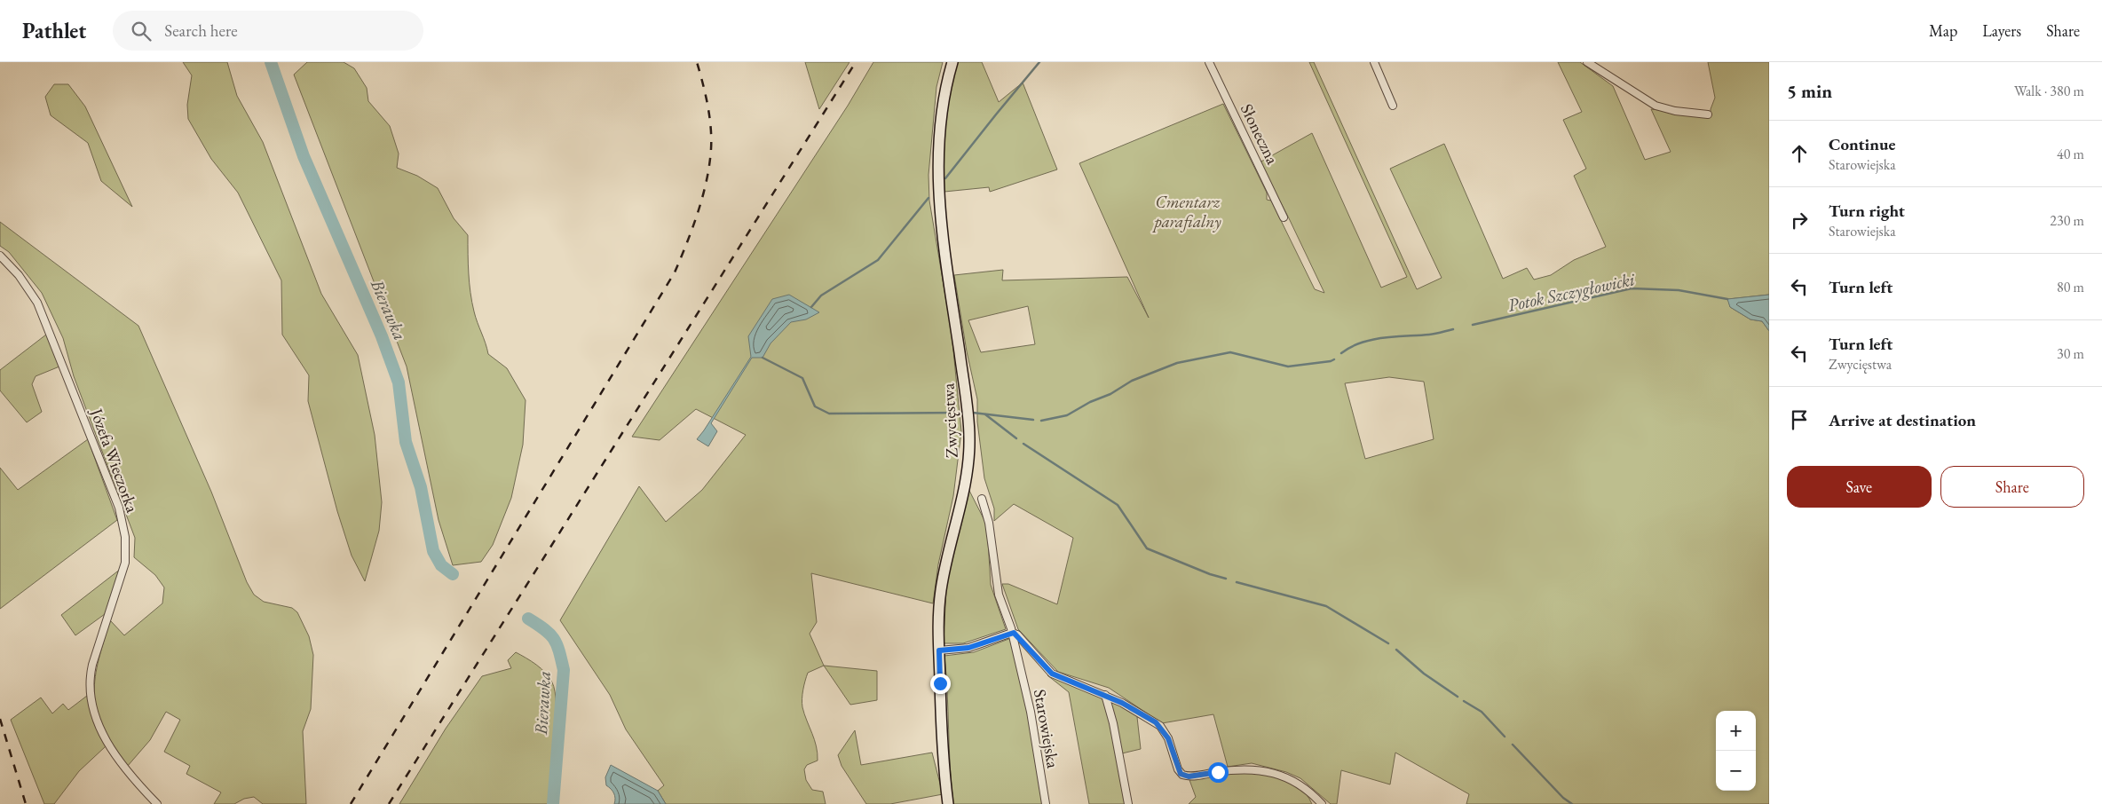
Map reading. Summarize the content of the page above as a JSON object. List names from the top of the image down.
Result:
{
  "streets": {
    "main road": ["Zwycięstwa"],
    "street": ["Słoneczna", "Józefa Wieczorka", "Starowiejska"]
  },
  "water": ["Potok Szczygłowicki", "Bierawka"],
  "parks": ["Cmentarz parafialny"],
  "page": {
    "header": "Pathlet",
    "search": "Search here",
    "nav": ["Map", "Layers", "Share"],
    "heading": ["5 min", "Walk · 380 m"],
    "list": [
      ["Continue", "Starowiejska", "40 m"],
      ["Turn right", "Starowiejska", "230 m"],
      ["Turn left", "80 m"],
      ["Turn left", "Zwycięstwa", "30 m"],
      "Arrive at destination"
    ],
    "buttons": ["Save", "Share"],
    "map_buttons": ["+", "−"]
  }
}
